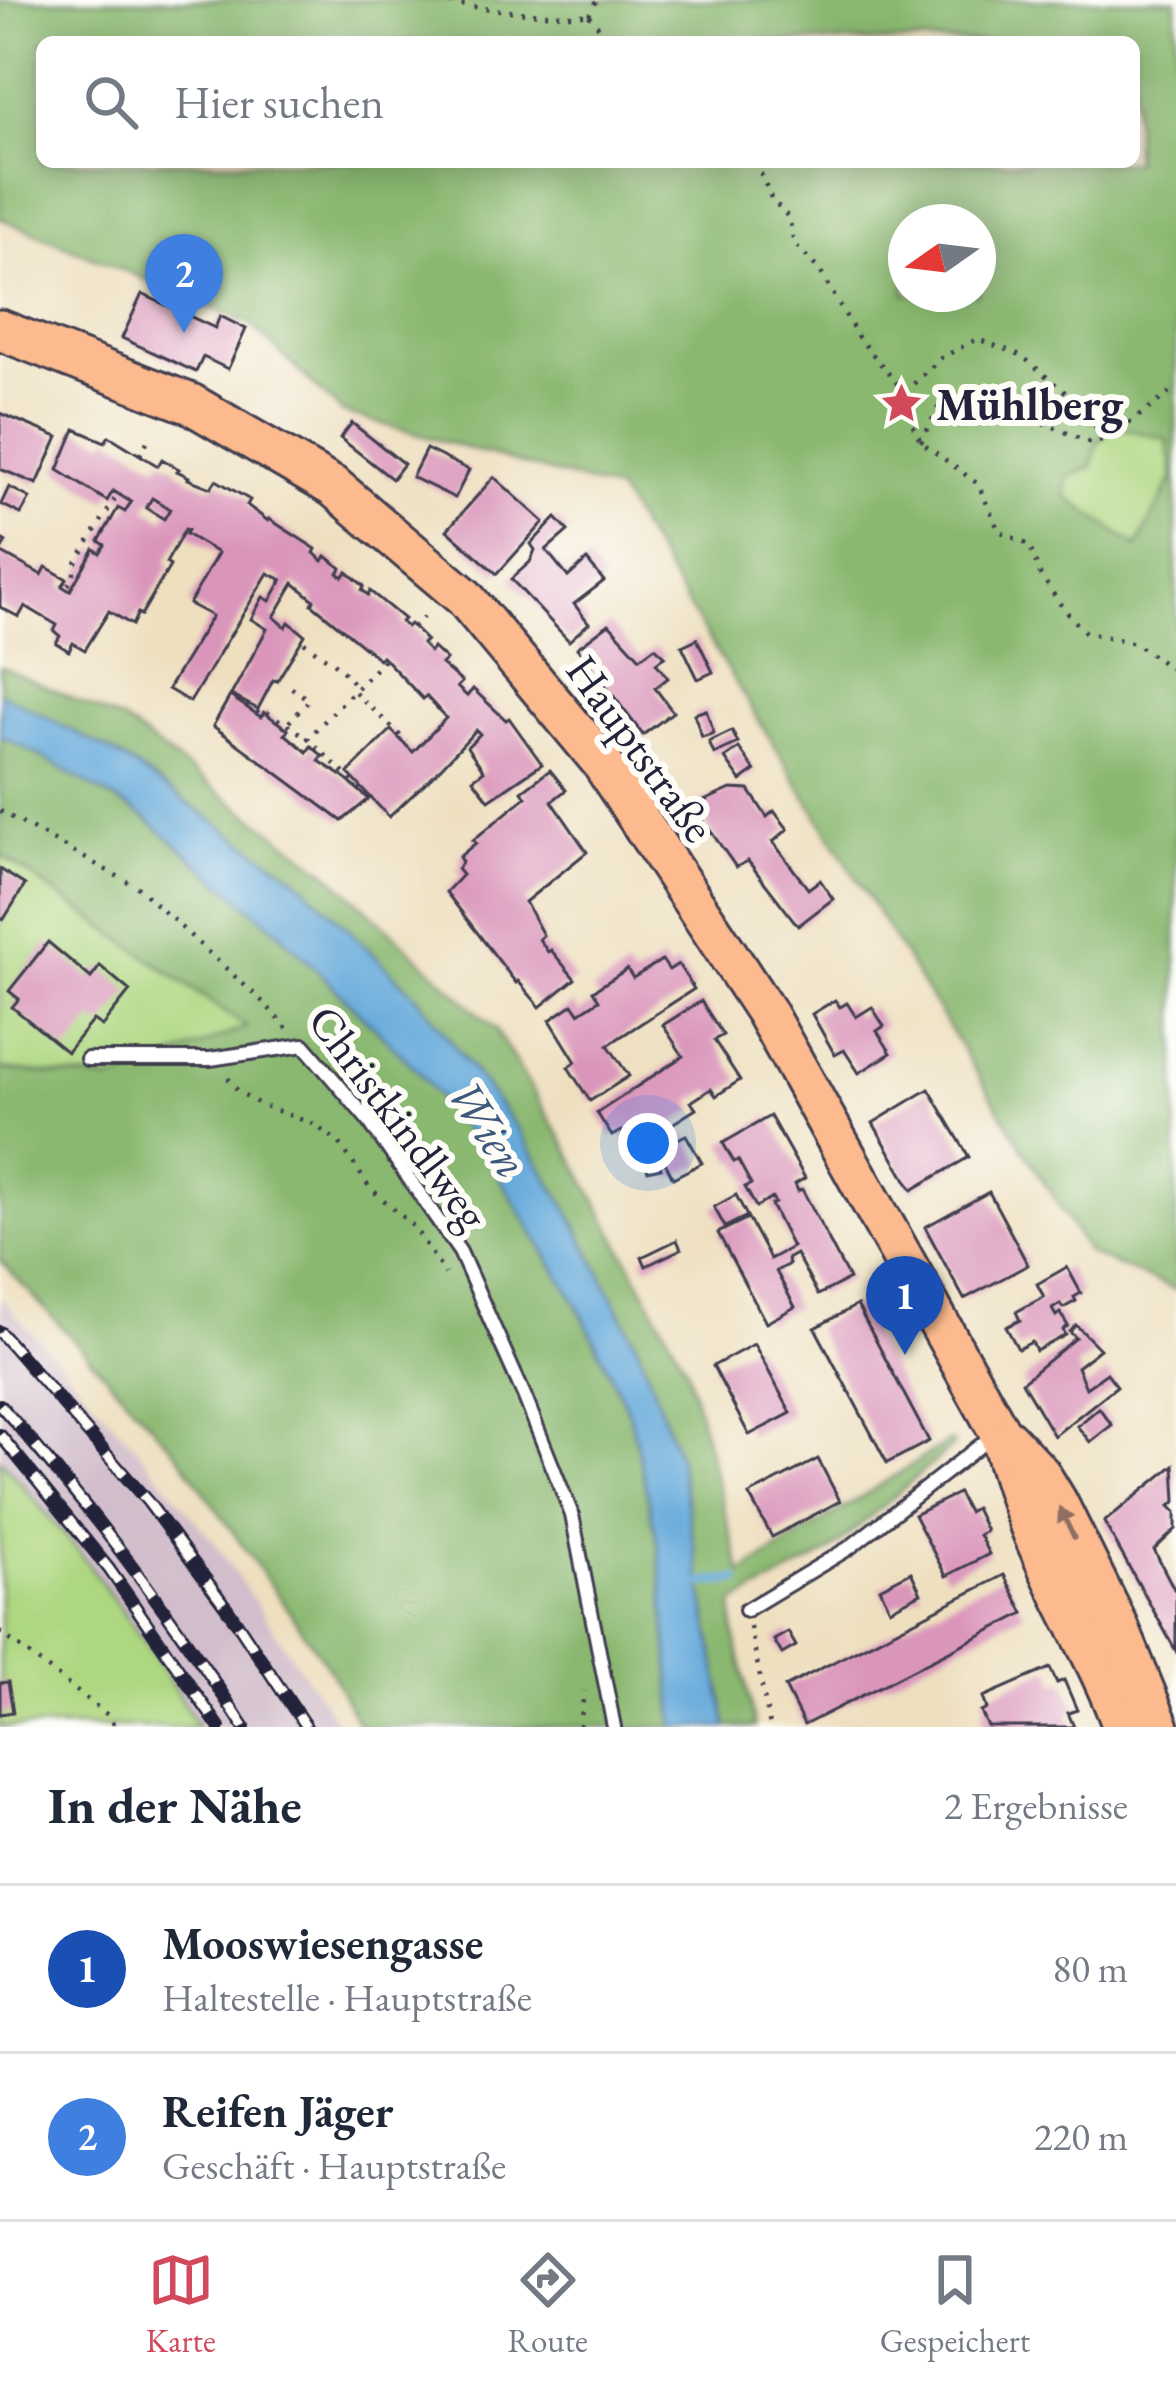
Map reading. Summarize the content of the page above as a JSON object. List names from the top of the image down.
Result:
{
  "streets": {
    "main road": ["Hauptstraße"],
    "lane": ["Christkindlweg"]
  },
  "water": ["Wien"],
  "places": {
    "place": ["Mühlberg"]
  },
  "north": "left",
  "page": {
    "search": "Hier suchen",
    "pins": ["2", "1"],
    "heading": ["In der Nähe", "2 Ergebnisse"],
    "list": [
      {
        "mark": "1",
        "name": "Mooswiesengasse",
        "note": "Haltestelle · Hauptstraße",
        "value": "80 m"
      },
      {
        "mark": "2",
        "name": "Reifen Jäger",
        "note": "Geschäft · Hauptstraße",
        "value": "220 m"
      }
    ],
    "nav": ["Karte", "Route", "Gespeichert"]
  }
}
